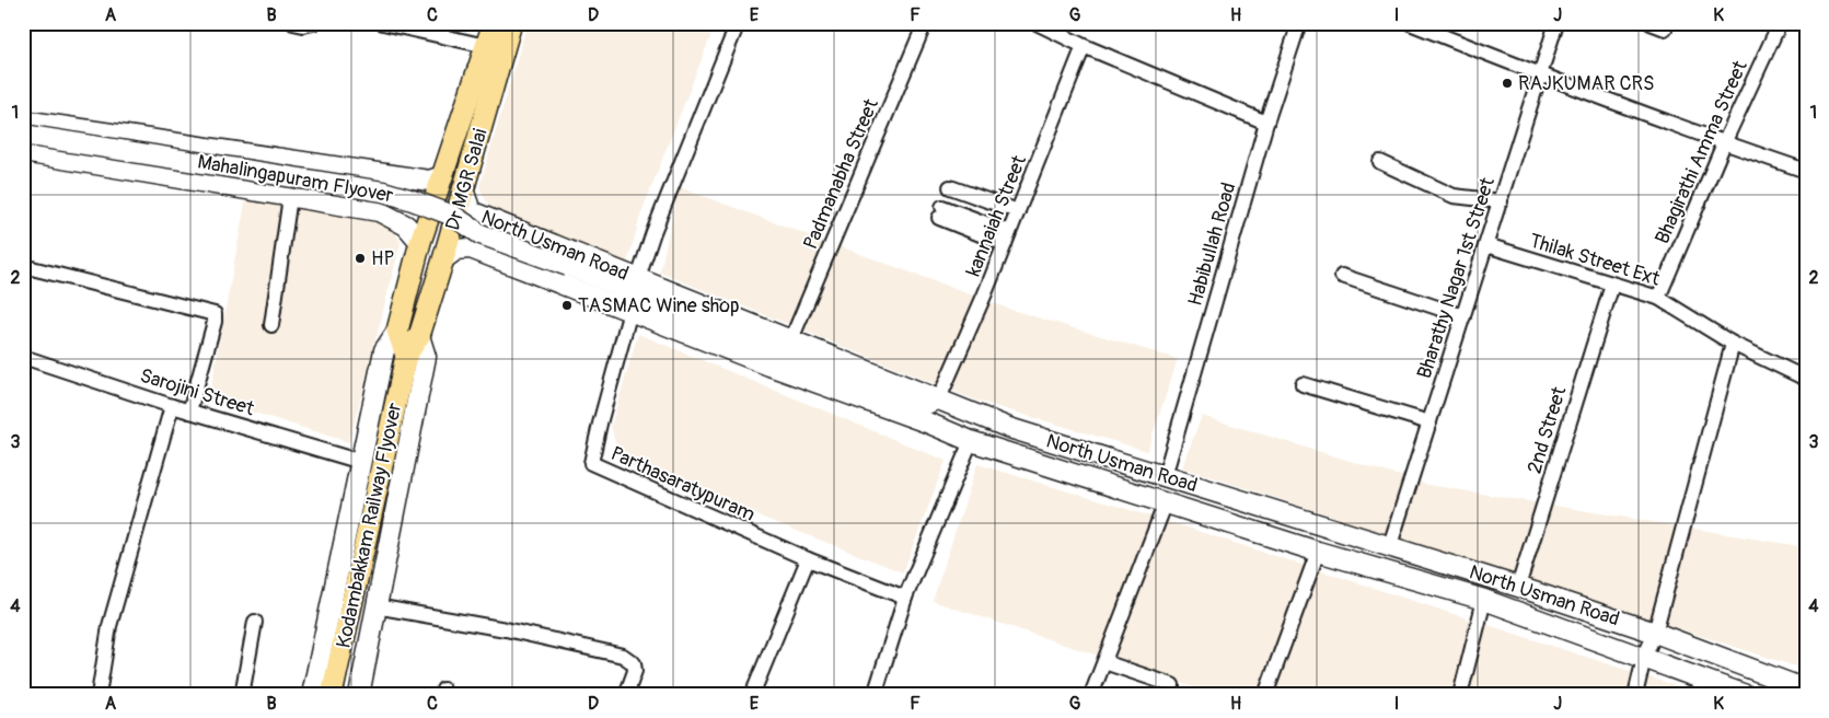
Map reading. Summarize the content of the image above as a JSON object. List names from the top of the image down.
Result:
{
  "streets": {
    "main road": [
      "Mahalingapuram Flyover",
      "Dr MGR Salai",
      "North Usman Road",
      "Kodambakkam Railway Flyover"
    ],
    "street": [
      "Bhagirathi Amma Street",
      "Padmanabha Street",
      "kannaiah Street",
      "Habibullah Road",
      "Thilak Street Ext",
      "Bharathy Nagar 1st Street",
      "Sarojini Street",
      "2nd Street",
      "Parthasaratypuram"
    ]
  },
  "crossings": [
    ["Bhagirathi Amma Street", "Thilak Street Ext"],
    ["Padmanabha Street", "North Usman Road"],
    ["Mahalingapuram Flyover", "kannaiah Street"],
    ["Mahalingapuram Flyover", "North Usman Road"],
    ["Dr MGR Salai", "North Usman Road"],
    ["Dr MGR Salai", "Kodambakkam Railway Flyover"],
    ["kannaiah Street", "North Usman Road"],
    ["Habibullah Road", "North Usman Road"],
    ["North Usman Road", "Bharathy Nagar 1st Street"],
    ["North Usman Road", "2nd Street"],
    ["North Usman Road", "Parthasaratypuram"],
    ["Thilak Street Ext", "Bharathy Nagar 1st Street"],
    ["Thilak Street Ext", "2nd Street"]
  ],
  "places": ["RAJKUMAR CRS", "HP", "TASMAC Wine shop"],
  "grid": {
    "columns": [
      "A",
      "B",
      "C",
      "D",
      "E",
      "F",
      "G",
      "H",
      "I",
      "J",
      "K"
    ],
    "rows": [
      "1",
      "2",
      "3",
      "4"
    ]
  }
}
